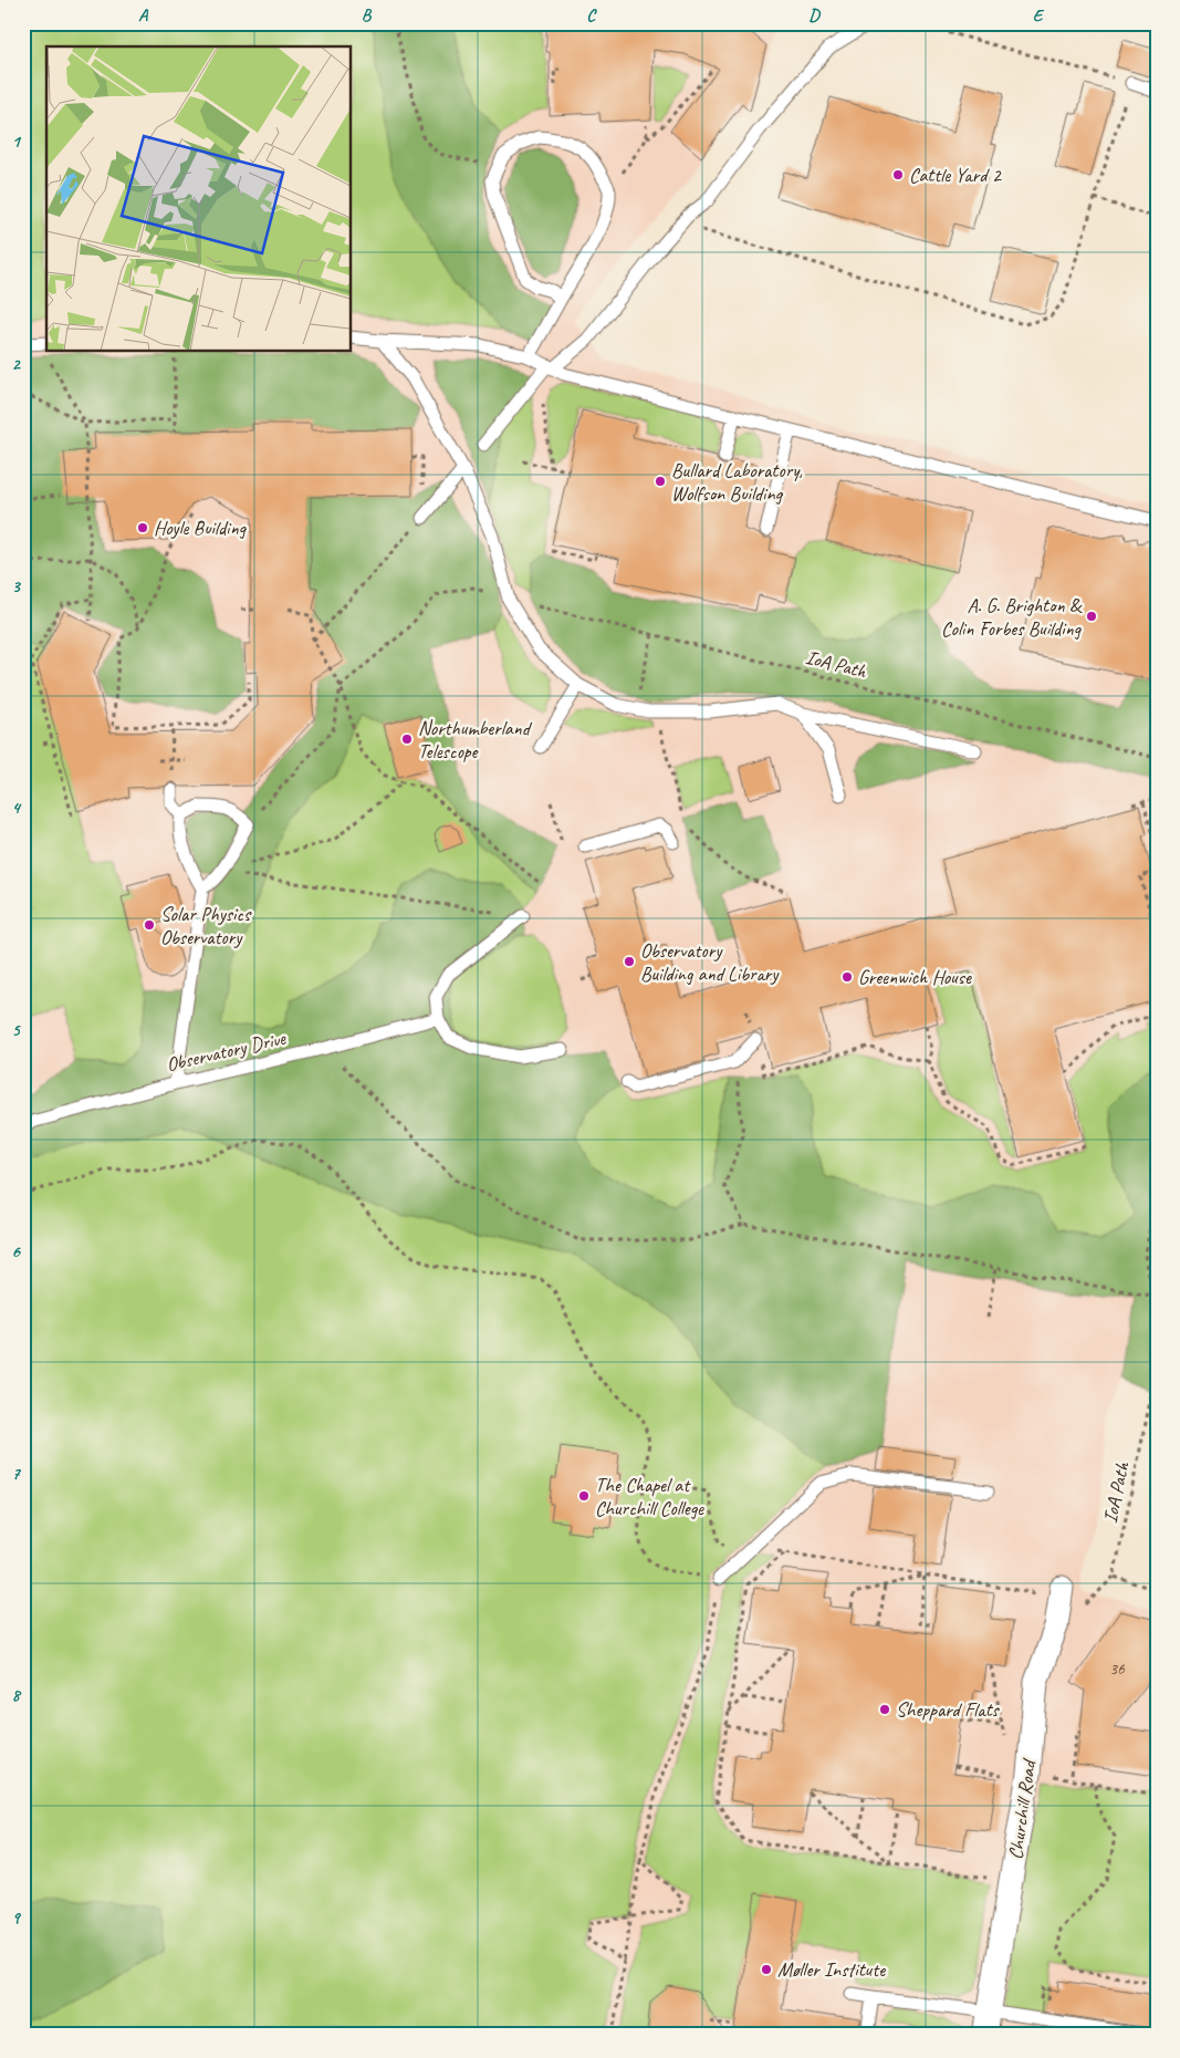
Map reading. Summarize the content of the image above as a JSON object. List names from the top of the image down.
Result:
{
  "streets": {
    "street": ["Churchill Road"],
    "lane": ["Observatory Drive"],
    "path": ["IoA Path"]
  },
  "places": [
    "Cattle Yard 2",
    "Bullard Laboratory, Wolfson Building",
    "Hoyle Building",
    "A. G. Brighton & Colin Forbes Building",
    "Northumberland Telescope",
    "Solar Physics Observatory",
    "Observatory Building and Library",
    "Greenwich House",
    "The Chapel at Churchill College",
    "Sheppard Flats",
    "Møller Institute"
  ],
  "house_numbers": ["36"],
  "grid": {
    "columns": [
      "A",
      "B",
      "C",
      "D",
      "E"
    ],
    "rows": [
      "1",
      "2",
      "3",
      "4",
      "5",
      "6",
      "7",
      "8",
      "9"
    ]
  }
}
